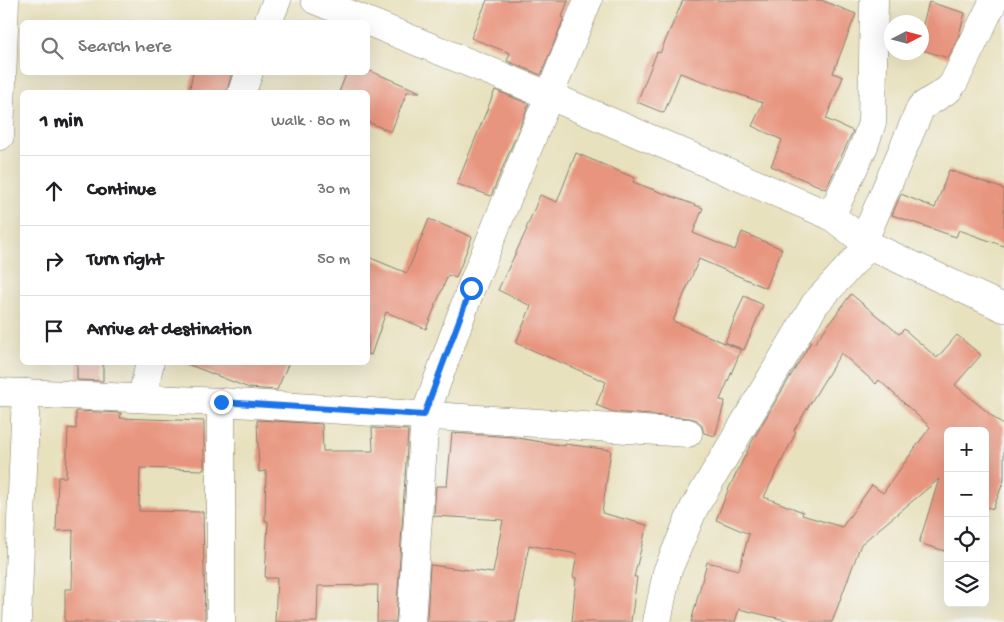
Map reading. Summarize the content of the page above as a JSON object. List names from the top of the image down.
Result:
{
  "north": "right",
  "page": {
    "search": "Search here",
    "heading": ["1 min", "Walk · 80 m"],
    "list": [
      ["Continue", "30 m"],
      ["Turn right", "50 m"],
      "Arrive at destination"
    ],
    "map_buttons": ["+", "−"]
  }
}
